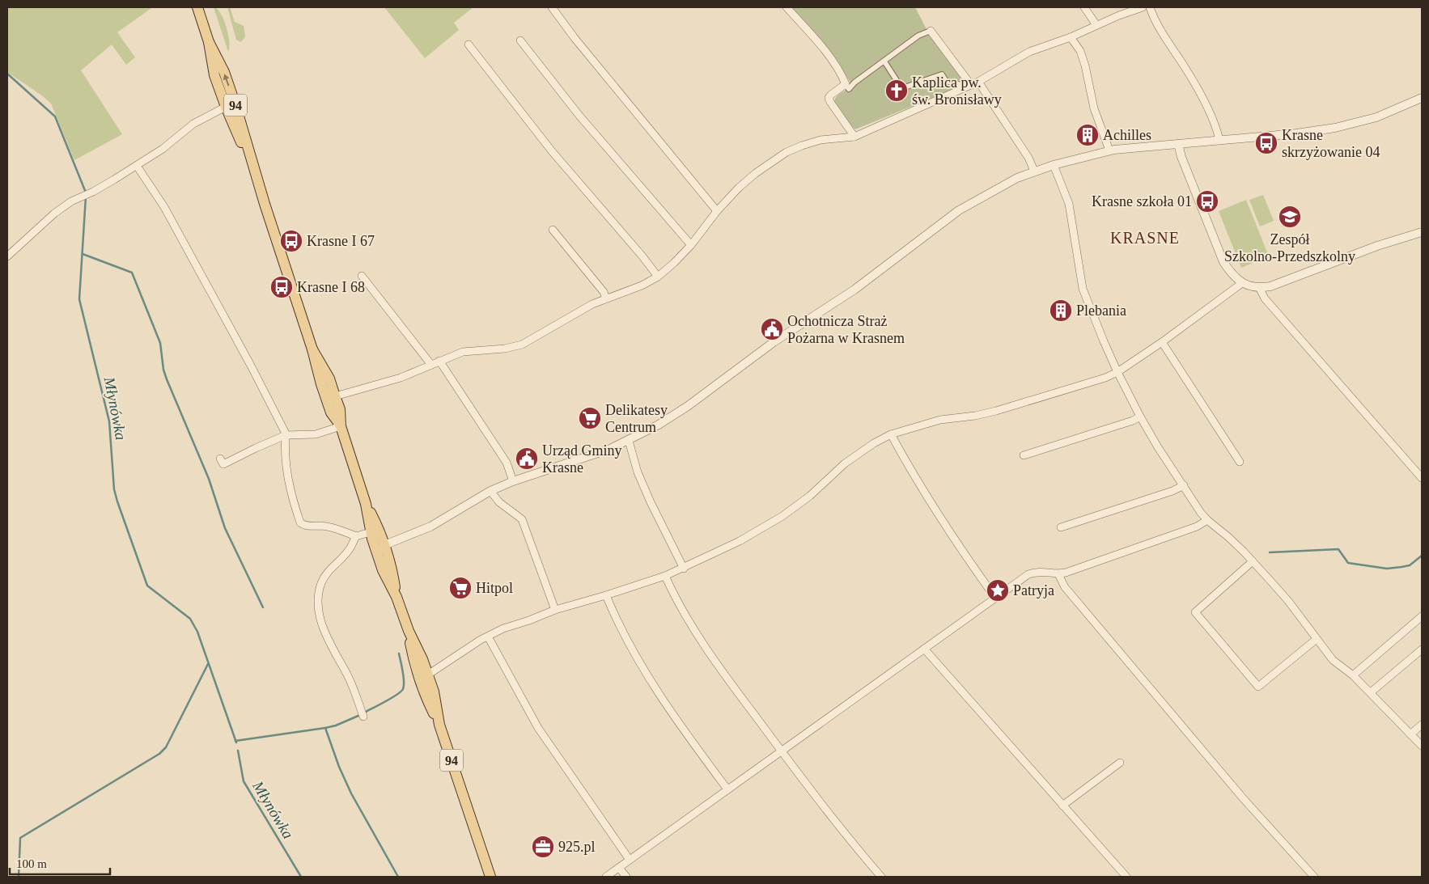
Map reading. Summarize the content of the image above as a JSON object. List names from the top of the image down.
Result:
{
  "streets": {
    "main road": ["94"]
  },
  "districts": ["KRASNE"],
  "water": ["Młynówka"],
  "places": {
    "church": ["Kaplica pw. św. Bronisławy"],
    "building": ["Achilles", "Plebania"],
    "bus stop": [
      "Krasne skrzyżowanie 04",
      "Krasne szkoła 01",
      "Krasne I 67",
      "Krasne I 68"
    ],
    "school or university": ["Zespół Szkolno-Przedszkolny"],
    "public building": ["Ochotnicza Straż Pożarna w Krasnem", "Urząd Gminy Krasne"],
    "supermarket": ["Delikatesy Centrum", "Hitpol"],
    "place": ["Patryja"],
    "office": ["925.pl"]
  },
  "scale_bar": "100 m"
}
